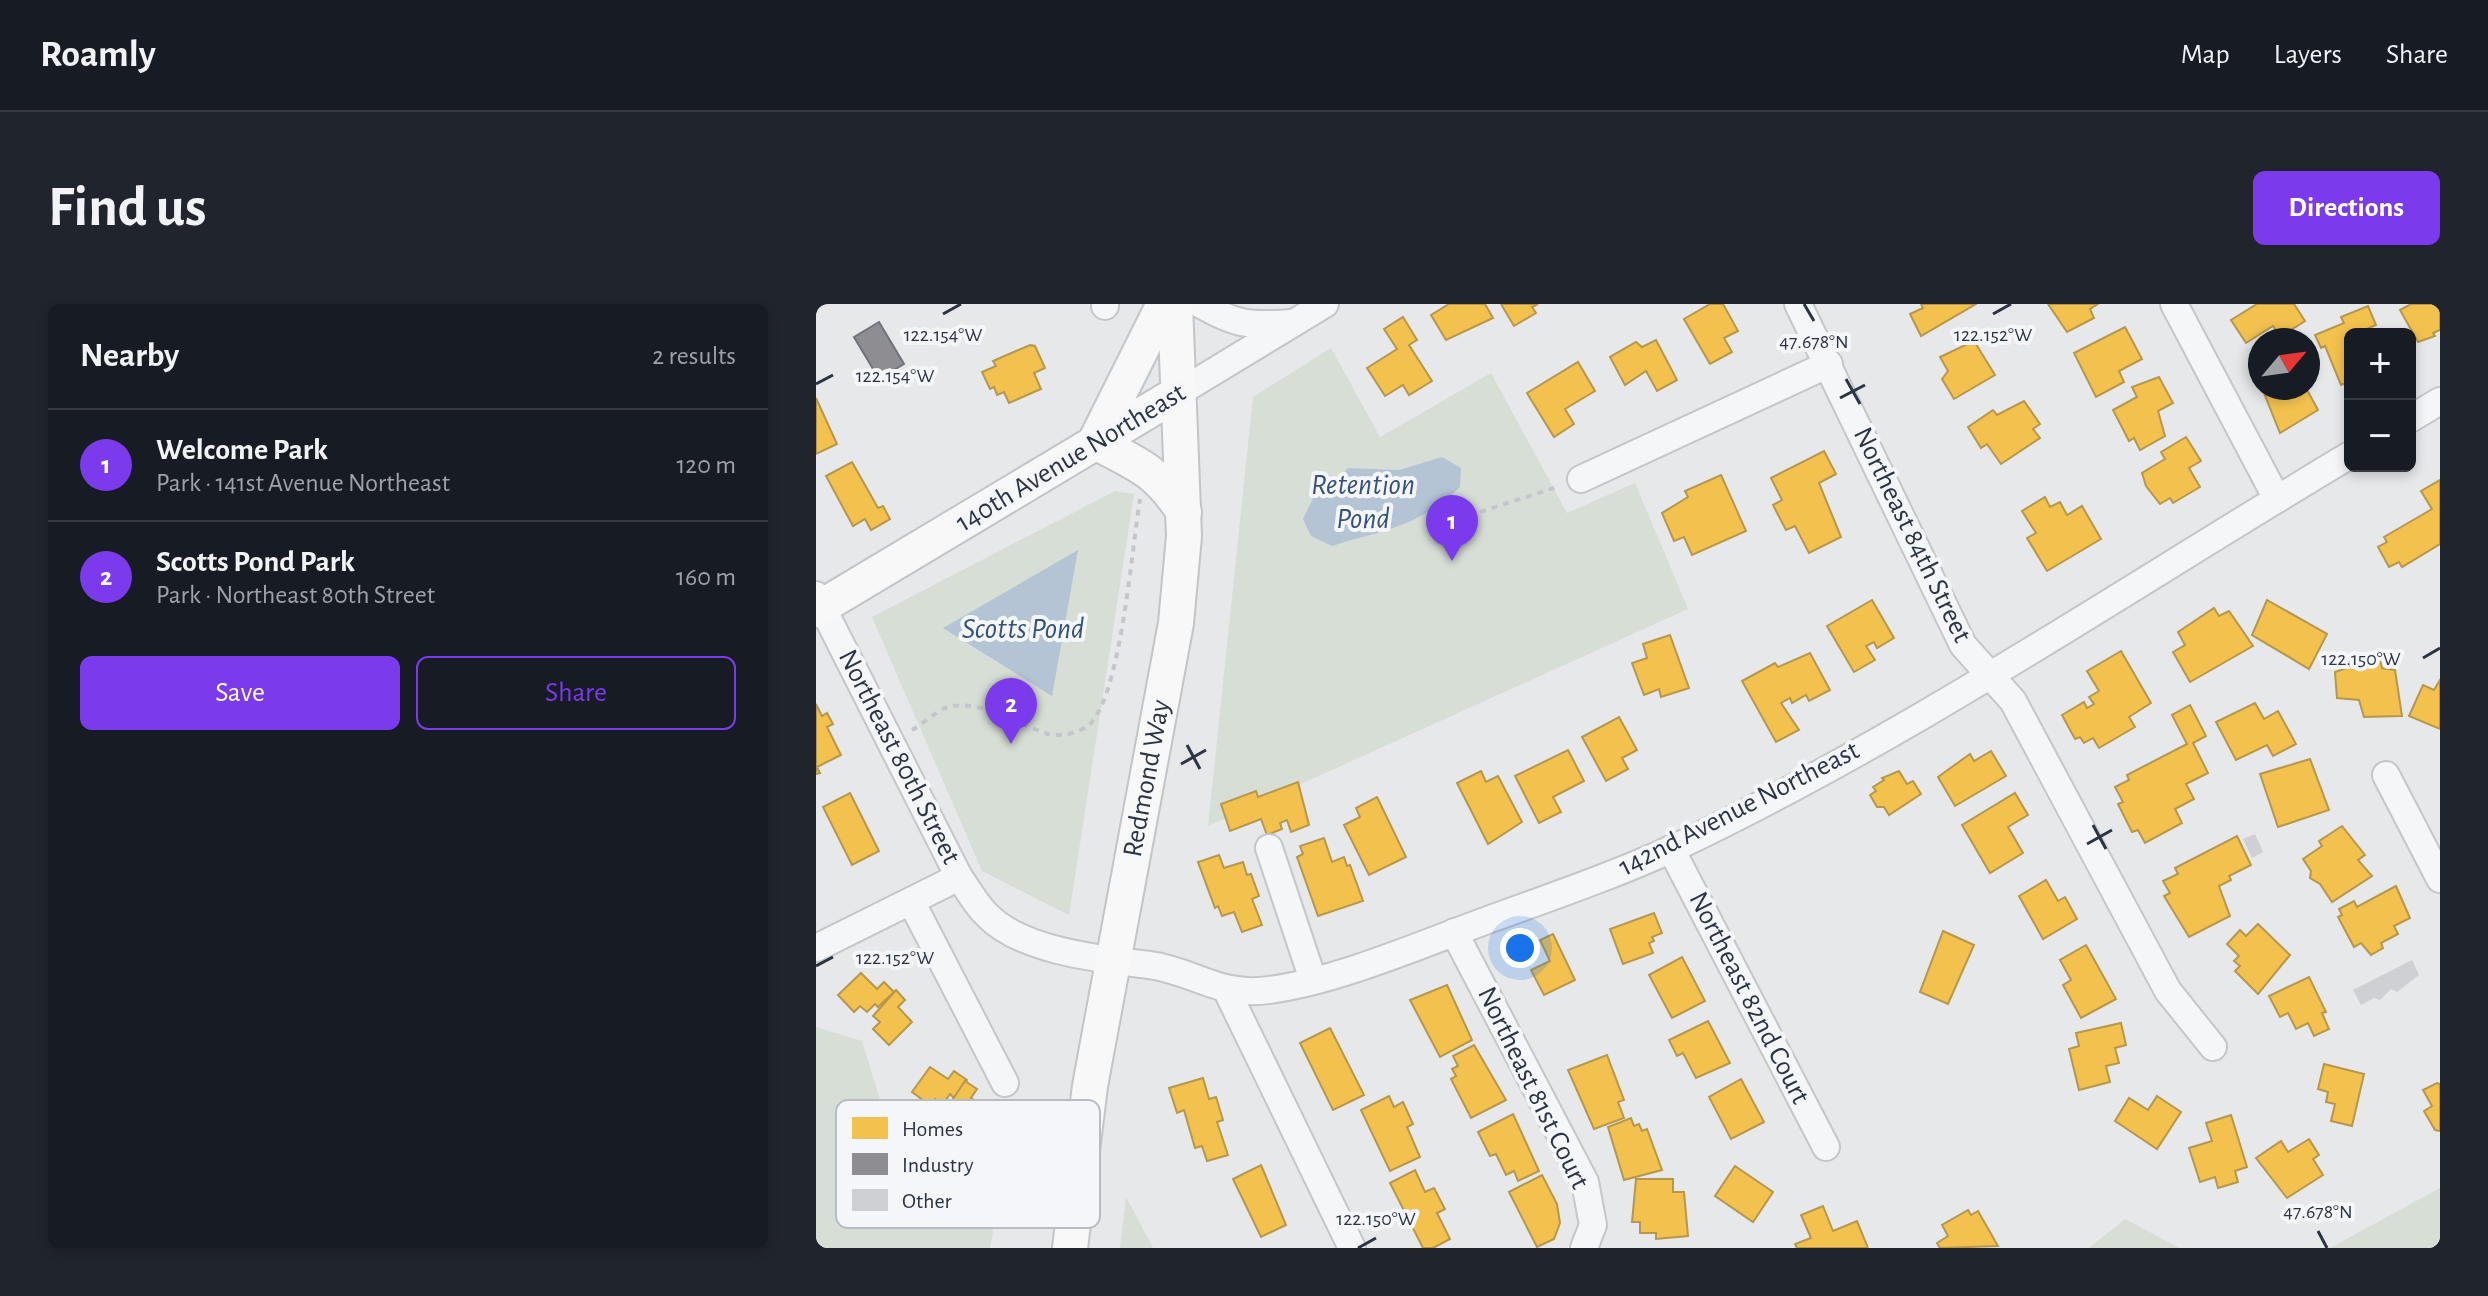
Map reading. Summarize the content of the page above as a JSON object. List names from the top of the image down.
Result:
{
  "streets": {
    "main road": ["140th Avenue Northeast", "Redmond Way"],
    "street": [
      "Northeast 84th Street",
      "Northeast 80th Street",
      "142nd Avenue Northeast",
      "Northeast 82nd Court",
      "Northeast 81st Court"
    ]
  },
  "crossings": [
    ["140th Avenue Northeast", "Northeast 80th Street"],
    ["140th Avenue Northeast", "Redmond Way"],
    ["Northeast 84th Street", "142nd Avenue Northeast"],
    ["Northeast 80th Street", "142nd Avenue Northeast"],
    ["Redmond Way", "142nd Avenue Northeast"],
    ["142nd Avenue Northeast", "Northeast 82nd Court"],
    ["142nd Avenue Northeast", "Northeast 81st Court"]
  ],
  "water": ["Retention Pond", "Scotts Pond"],
  "legend": ["Homes", "Industry", "Other"],
  "north": "top right",
  "page": {
    "header": "Roamly",
    "nav": ["Map", "Layers", "Share"],
    "buttons": [
      "Directions",
      ["Save", "Share"]
    ],
    "title": "Find us",
    "heading": ["Nearby", "2 results"],
    "map_buttons": ["+", "−"],
    "list": [
      {
        "mark": "1",
        "name": "Welcome Park",
        "note": "Park · 141st Avenue Northeast",
        "value": "120 m"
      },
      {
        "mark": "2",
        "name": "Scotts Pond Park",
        "note": "Park · Northeast 80th Street",
        "value": "160 m"
      }
    ],
    "pins": ["1", "2"]
  },
  "coordinates": [
    "122.154°W",
    "122.152°W",
    "47.678°N",
    "122.150°W"
  ]
}
